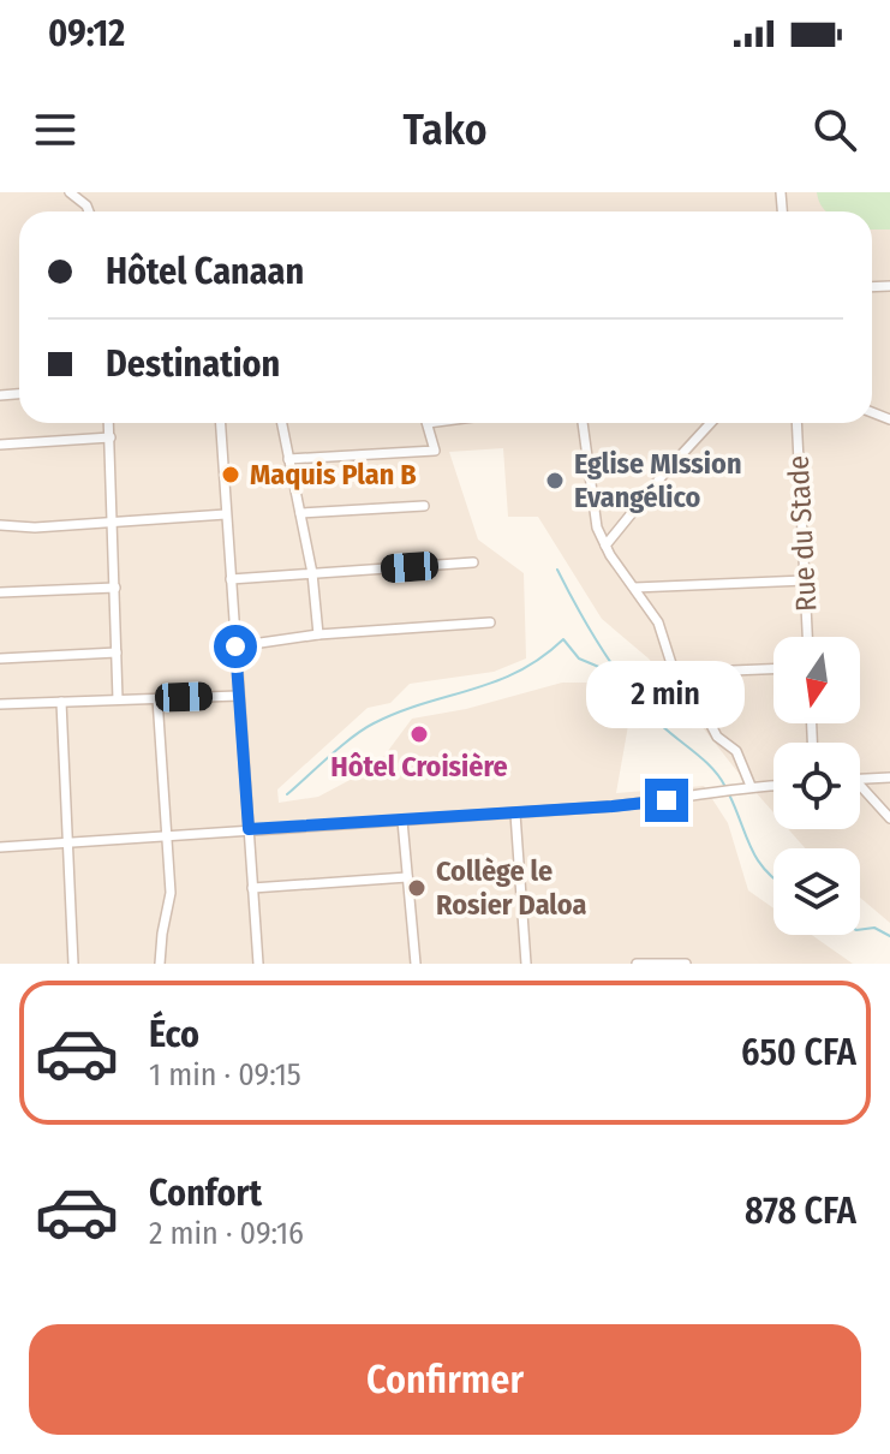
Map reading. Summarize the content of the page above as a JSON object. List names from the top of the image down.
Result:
{
  "streets": {
    "street": ["Rue du Stade"]
  },
  "places": [
    "Maquis Plan B",
    "Eglise MIssion Evangélico",
    "Hôtel Croisière",
    "Collège le Rosier Daloa"
  ],
  "north": "bottom",
  "page": {
    "status": "09:12",
    "header": "Tako",
    "banner": ["Hôtel Canaan", "Destination"],
    "bubble": "2 min",
    "list": [
      {
        "name": "Éco",
        "note": "1 min · 09:15",
        "value": "650 CFA"
      },
      {
        "name": "Confort",
        "note": "2 min · 09:16",
        "value": "878 CFA"
      }
    ],
    "buttons": "Confirmer"
  }
}
